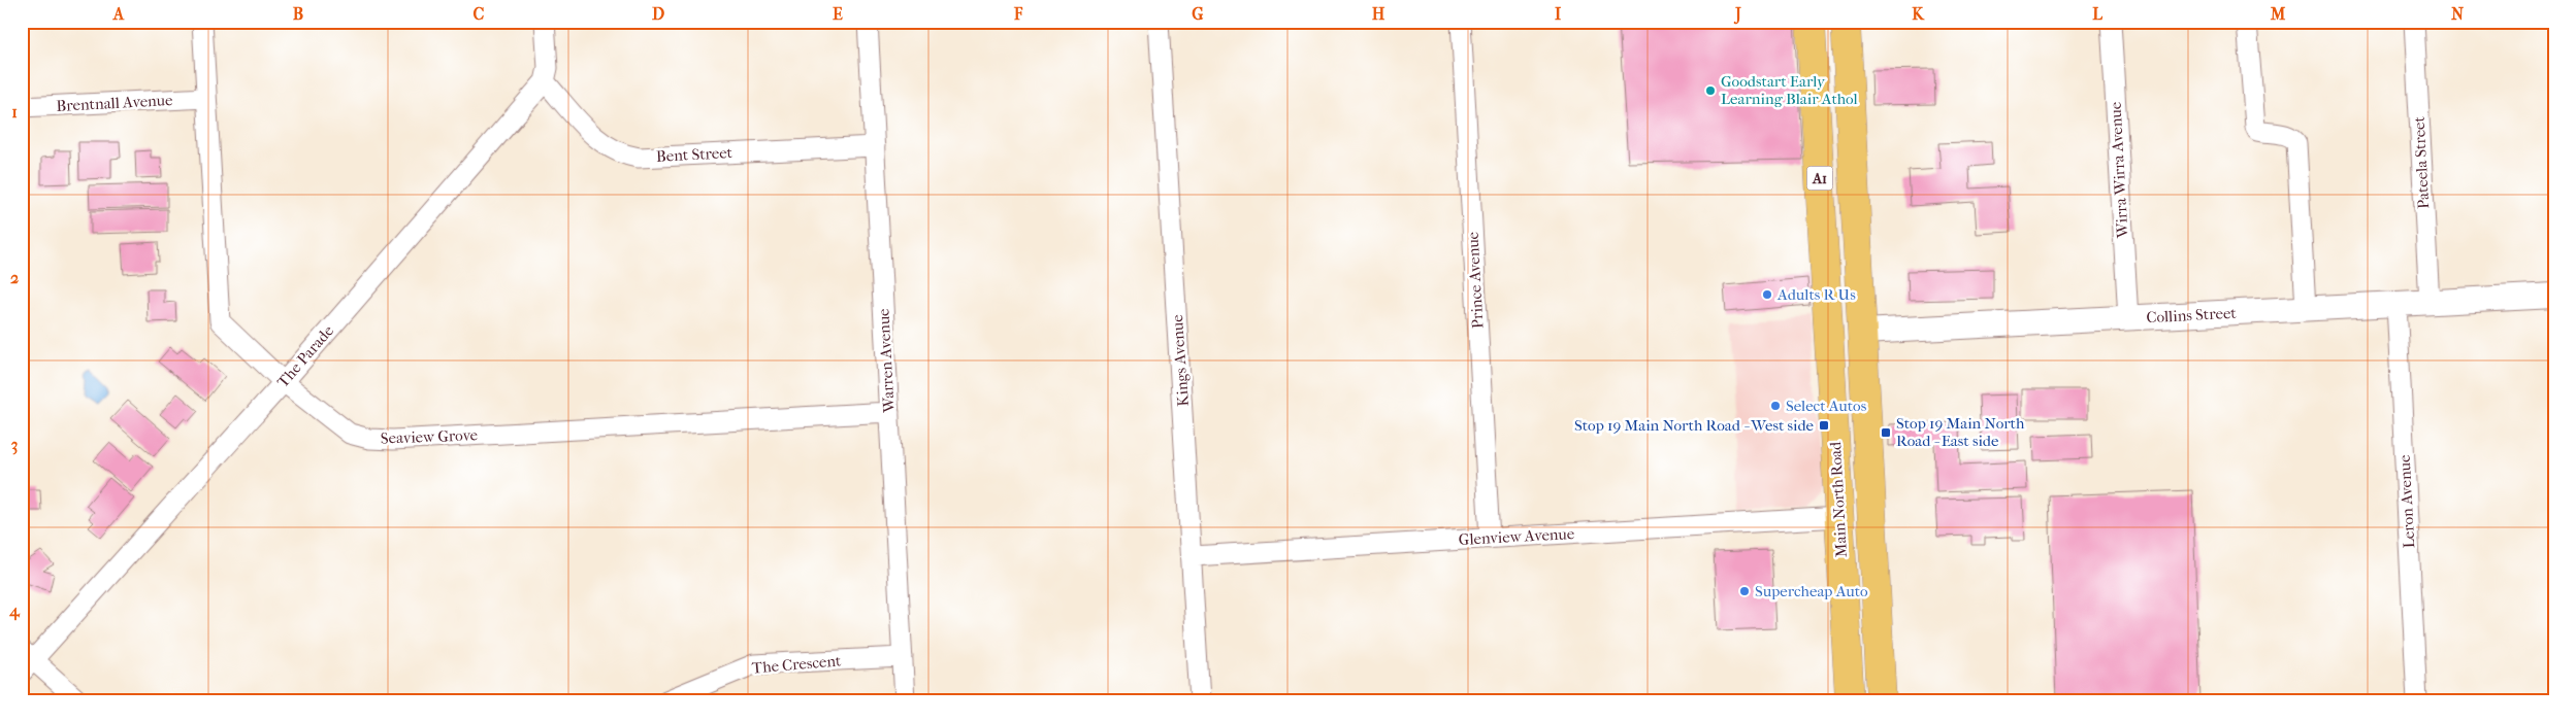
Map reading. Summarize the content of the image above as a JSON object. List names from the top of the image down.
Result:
{
  "streets": {
    "highway": ["A1", "Collins Street", "Main North Road"],
    "street": [
      "Brentnall Avenue",
      "Bent Street",
      "Pateela Street",
      "Wirra Wirra Avenue",
      "Prince Avenue",
      "The Parade",
      "Warren Avenue",
      "Kings Avenue",
      "Seaview Grove",
      "Leron Avenue",
      "Glenview Avenue",
      "The Crescent"
    ]
  },
  "crossings": [
    ["Brentnall Avenue", "Seaview Grove"],
    ["Bent Street", "The Parade"],
    ["Bent Street", "Warren Avenue"],
    ["Pateela Street", "Collins Street"],
    ["Wirra Wirra Avenue", "Collins Street"],
    ["A1", "Collins Street"],
    ["Prince Avenue", "Glenview Avenue"],
    ["Collins Street", "Main North Road"],
    ["Collins Street", "Leron Avenue"],
    ["The Parade", "Seaview Grove"],
    ["Warren Avenue", "Seaview Grove"],
    ["Warren Avenue", "The Crescent"],
    ["Kings Avenue", "Glenview Avenue"],
    ["Main North Road", "Glenview Avenue"]
  ],
  "places": {
    "other": [
      "Goodstart Early Learning Blair Athol",
      "Adults R Us",
      "Select Autos",
      "Supercheap Auto"
    ],
    "transit": ["Stop 19 Main North Road - West side", "Stop 19 Main North Road - East side"]
  },
  "grid": {
    "columns": [
      "A",
      "B",
      "C",
      "D",
      "E",
      "F",
      "G",
      "H",
      "I",
      "J",
      "K",
      "L",
      "M",
      "N"
    ],
    "rows": [
      "1",
      "2",
      "3",
      "4"
    ]
  }
}
